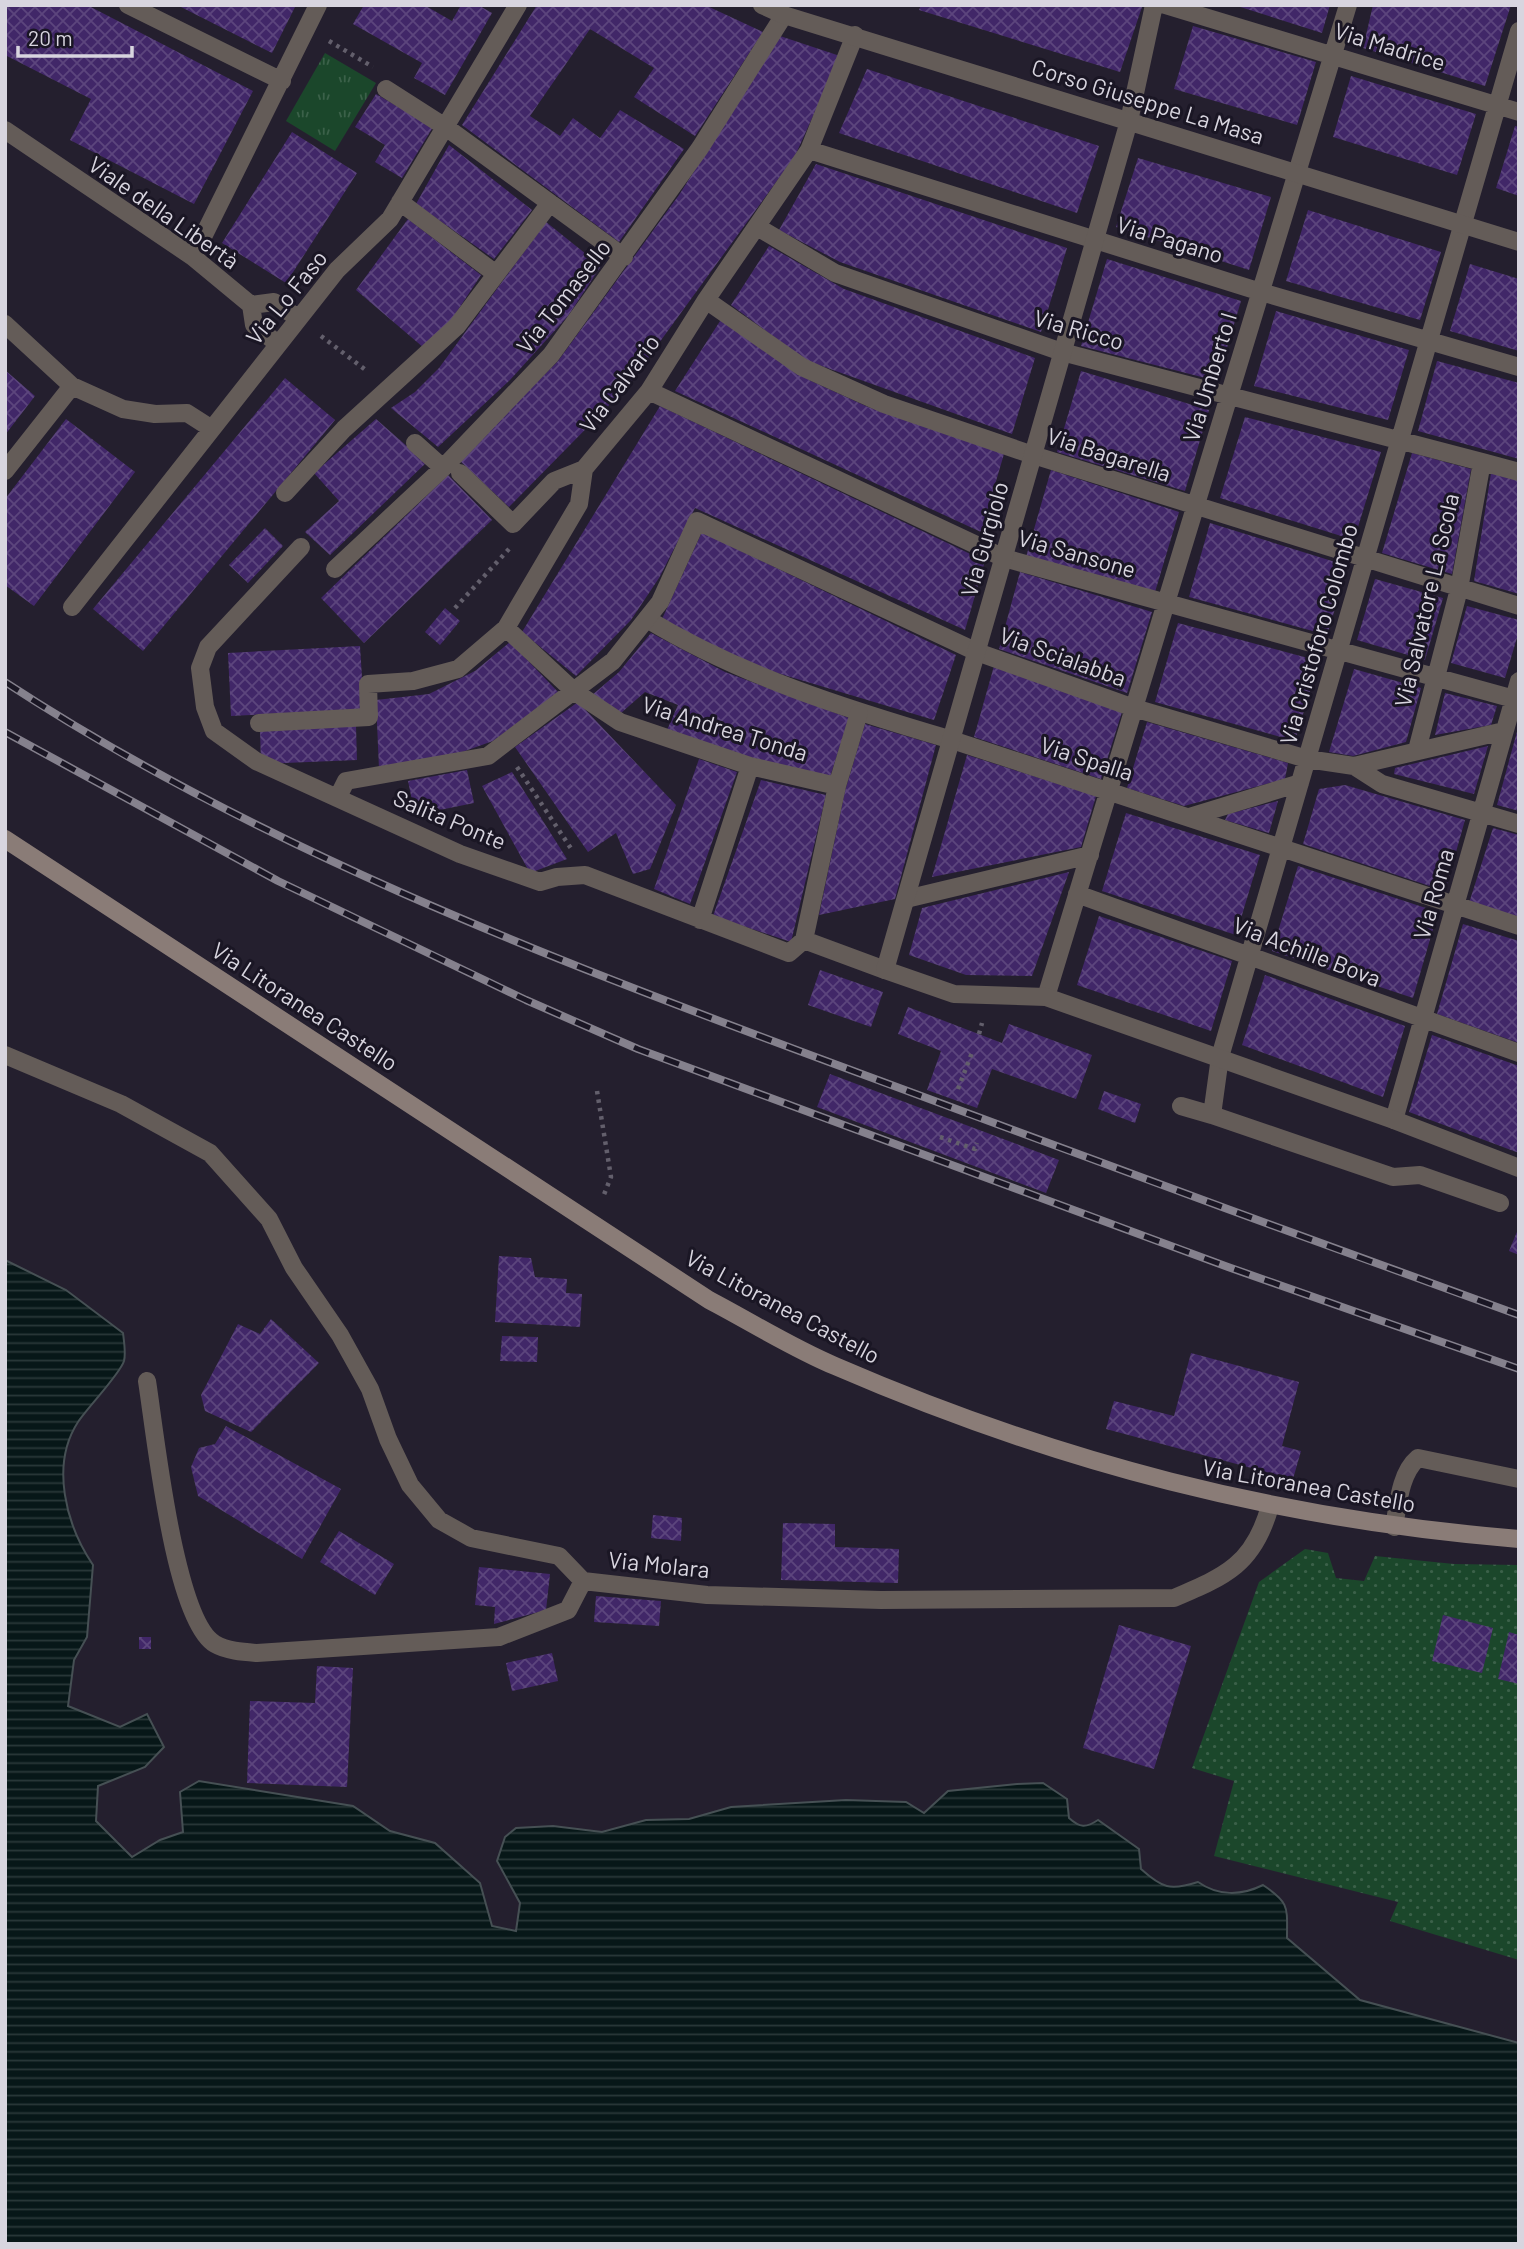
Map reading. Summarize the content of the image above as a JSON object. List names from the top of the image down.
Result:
{
  "streets": {
    "main road": ["Via Litoranea Castello"],
    "street": [
      "Via Madrice",
      "Corso Giuseppe La Masa",
      "Viale della Libertà",
      "Via Pagano",
      "Via Tomasello",
      "Via Lo Faso",
      "Via Ricco",
      "Via Umberto I",
      "Via Calvario",
      "Via Bagarella",
      "Via Gurgiolo",
      "Via Sansone",
      "Via Salvatore La Scola",
      "Via Cristoforo Colombo",
      "Via Scialabba",
      "Via Andrea Tonda",
      "Via Spalla",
      "Salita Ponte",
      "Via Roma",
      "Via Achille Bova",
      "Via Molara"
    ]
  },
  "crossings": [
    ["Via Madrice", "Via Umberto I"],
    ["Via Madrice", "Via Cristoforo Colombo"],
    ["Corso Giuseppe La Masa", "Via Tomasello"],
    ["Corso Giuseppe La Masa", "Via Umberto I"],
    ["Corso Giuseppe La Masa", "Via Calvario"],
    ["Corso Giuseppe La Masa", "Via Gurgiolo"],
    ["Corso Giuseppe La Masa", "Via Cristoforo Colombo"],
    ["Via Pagano", "Via Umberto I"],
    ["Via Pagano", "Via Calvario"],
    ["Via Pagano", "Via Gurgiolo"],
    ["Via Pagano", "Via Cristoforo Colombo"],
    ["Via Ricco", "Via Umberto I"],
    ["Via Ricco", "Via Calvario"],
    ["Via Ricco", "Via Gurgiolo"],
    ["Via Ricco", "Via Cristoforo Colombo"],
    ["Via Umberto I", "Via Bagarella"],
    ["Via Umberto I", "Via Sansone"],
    ["Via Umberto I", "Via Scialabba"],
    ["Via Umberto I", "Via Spalla"],
    ["Via Umberto I", "Via Achille Bova"],
    ["Via Calvario", "Via Bagarella"],
    ["Via Calvario", "Via Sansone"],
    ["Via Calvario", "Via Andrea Tonda"],
    ["Via Bagarella", "Via Gurgiolo"],
    ["Via Bagarella", "Via Salvatore La Scola"],
    ["Via Bagarella", "Via Cristoforo Colombo"],
    ["Via Gurgiolo", "Via Sansone"],
    ["Via Gurgiolo", "Via Scialabba"],
    ["Via Gurgiolo", "Via Spalla"],
    ["Via Sansone", "Via Salvatore La Scola"],
    ["Via Sansone", "Via Cristoforo Colombo"],
    ["Via Sansone", "Via Roma"],
    ["Via Cristoforo Colombo", "Via Scialabba"],
    ["Via Cristoforo Colombo", "Via Spalla"],
    ["Via Cristoforo Colombo", "Via Achille Bova"],
    ["Via Scialabba", "Via Spalla"],
    ["Via Spalla", "Via Roma"],
    ["Via Roma", "Via Achille Bova"],
    ["Via Litoranea Castello", "Via Molara"]
  ],
  "scale_bar": "20 m"
}
